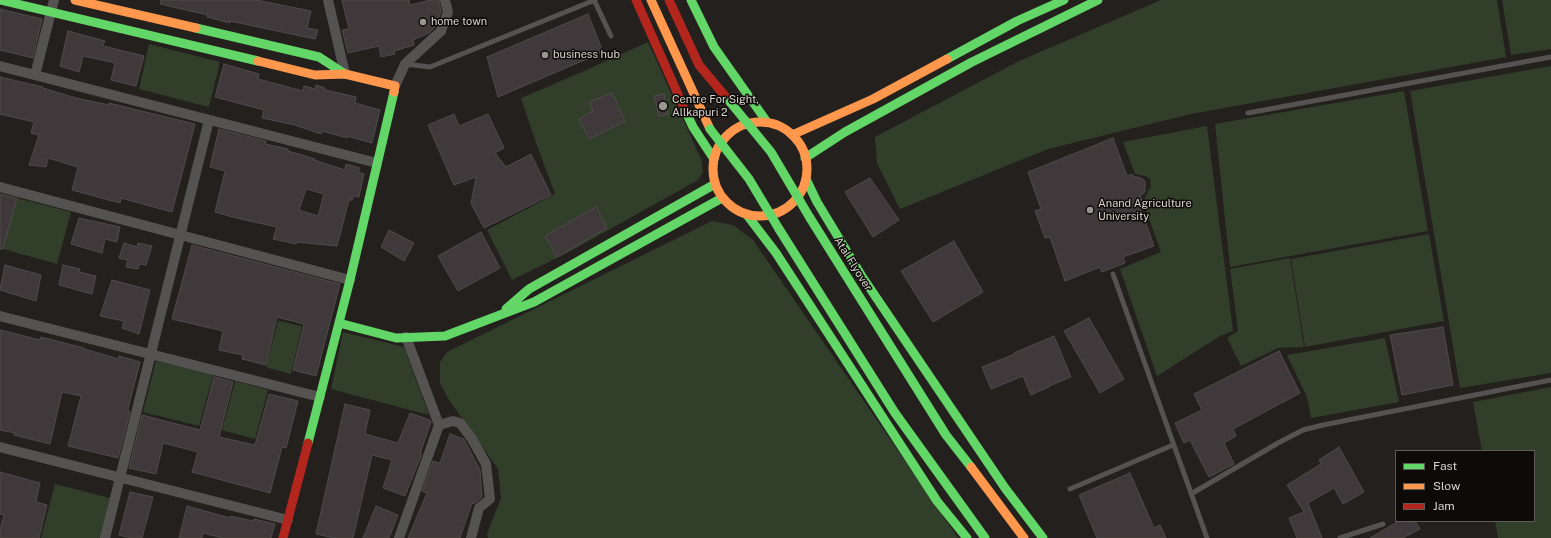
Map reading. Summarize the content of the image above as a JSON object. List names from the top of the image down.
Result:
{
  "streets": {
    "street": ["Atal Flyover"]
  },
  "places": [
    "home town",
    "business hub",
    "Centre For Sight, Allkapuri 2",
    "Anand Agriculture University"
  ],
  "legend": ["Fast", "Slow", "Jam"]
}
